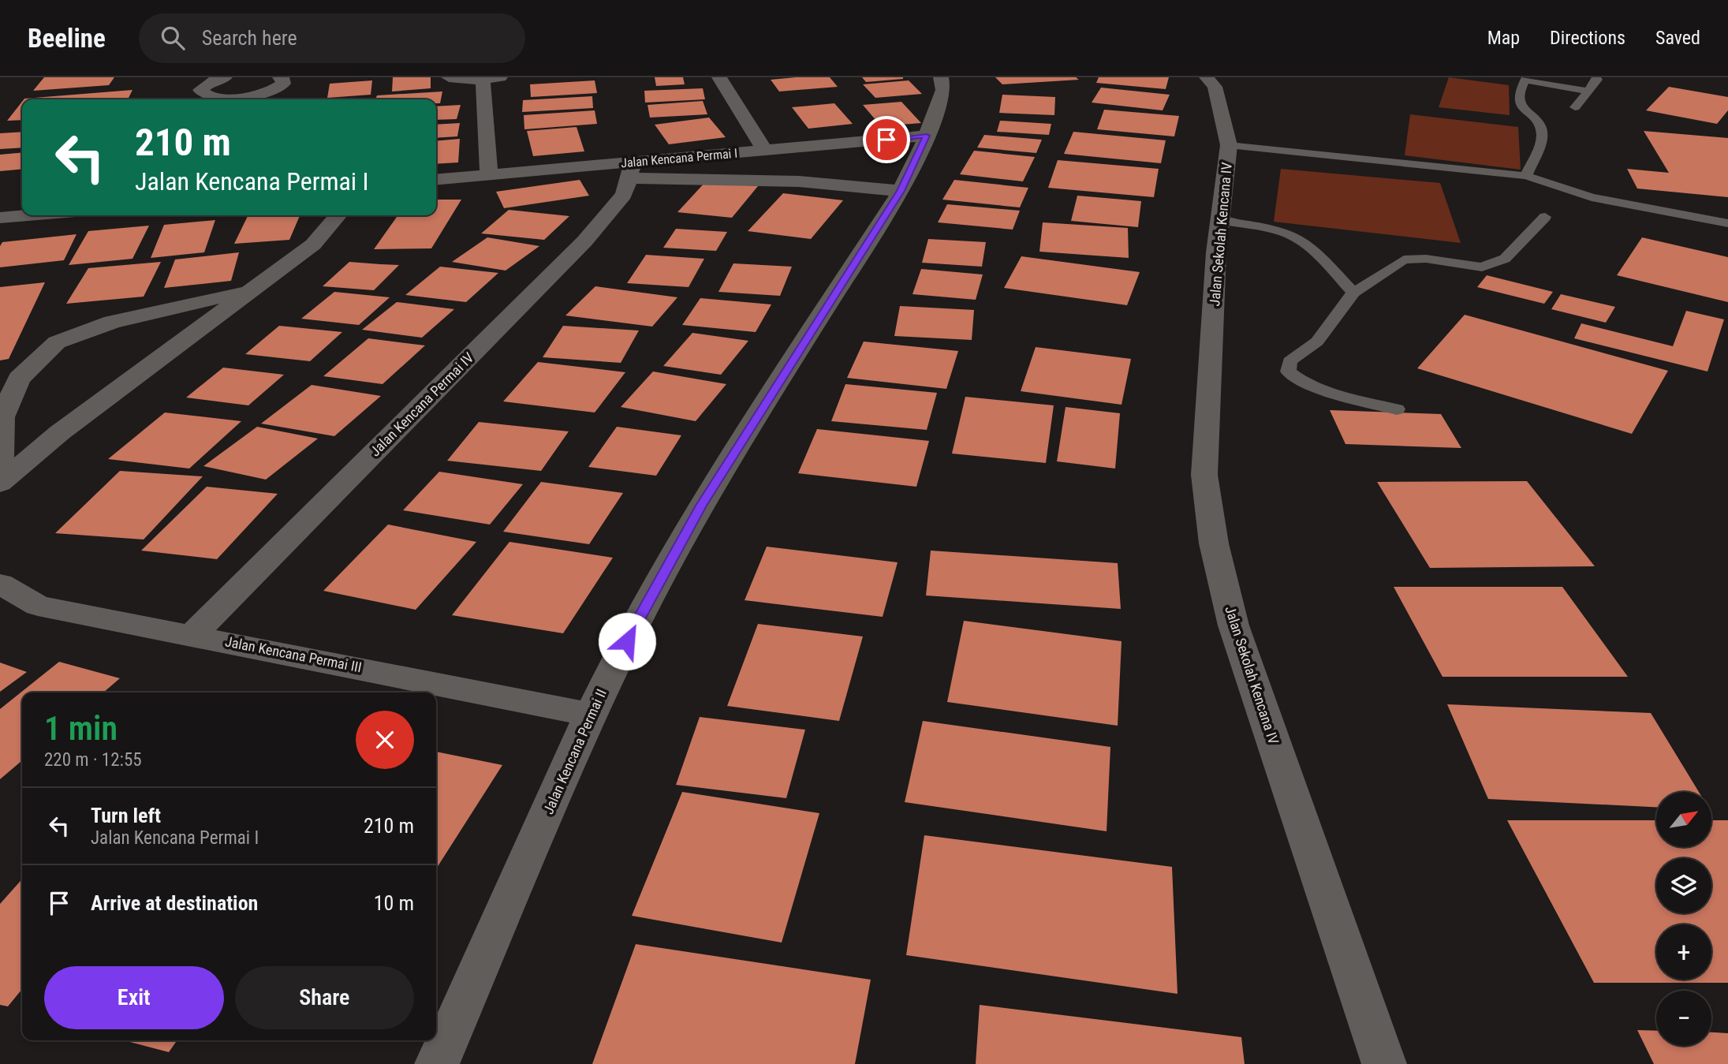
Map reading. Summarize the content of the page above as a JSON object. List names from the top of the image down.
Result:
{
  "streets": {
    "street": [
      "Jalan Kencana Permai I",
      "Jalan Sekolah Kencana IV",
      "Jalan Kencana Permai IV",
      "Jalan Kencana Permai III",
      "Jalan Kencana Permai II"
    ]
  },
  "crossings": [
    ["Jalan Kencana Permai I", "Jalan Kencana Permai IV"],
    ["Jalan Kencana Permai I", "Jalan Kencana Permai II"],
    ["Jalan Kencana Permai IV", "Jalan Kencana Permai III"],
    ["Jalan Kencana Permai III", "Jalan Kencana Permai II"]
  ],
  "north": "top right",
  "page": {
    "header": "Beeline",
    "search": "Search here",
    "nav": ["Map", "Directions", "Saved"],
    "turn": ["210 m", "Jalan Kencana Permai I"],
    "heading": ["1 min", "220 m · 12:55"],
    "list": [
      {
        "name": "Turn left",
        "note": "Jalan Kencana Permai I",
        "value": "210 m"
      },
      {
        "name": "Arrive at destination",
        "value": "10 m"
      }
    ],
    "map_buttons": ["+", "−"],
    "buttons": ["Exit", "Share"]
  }
}
